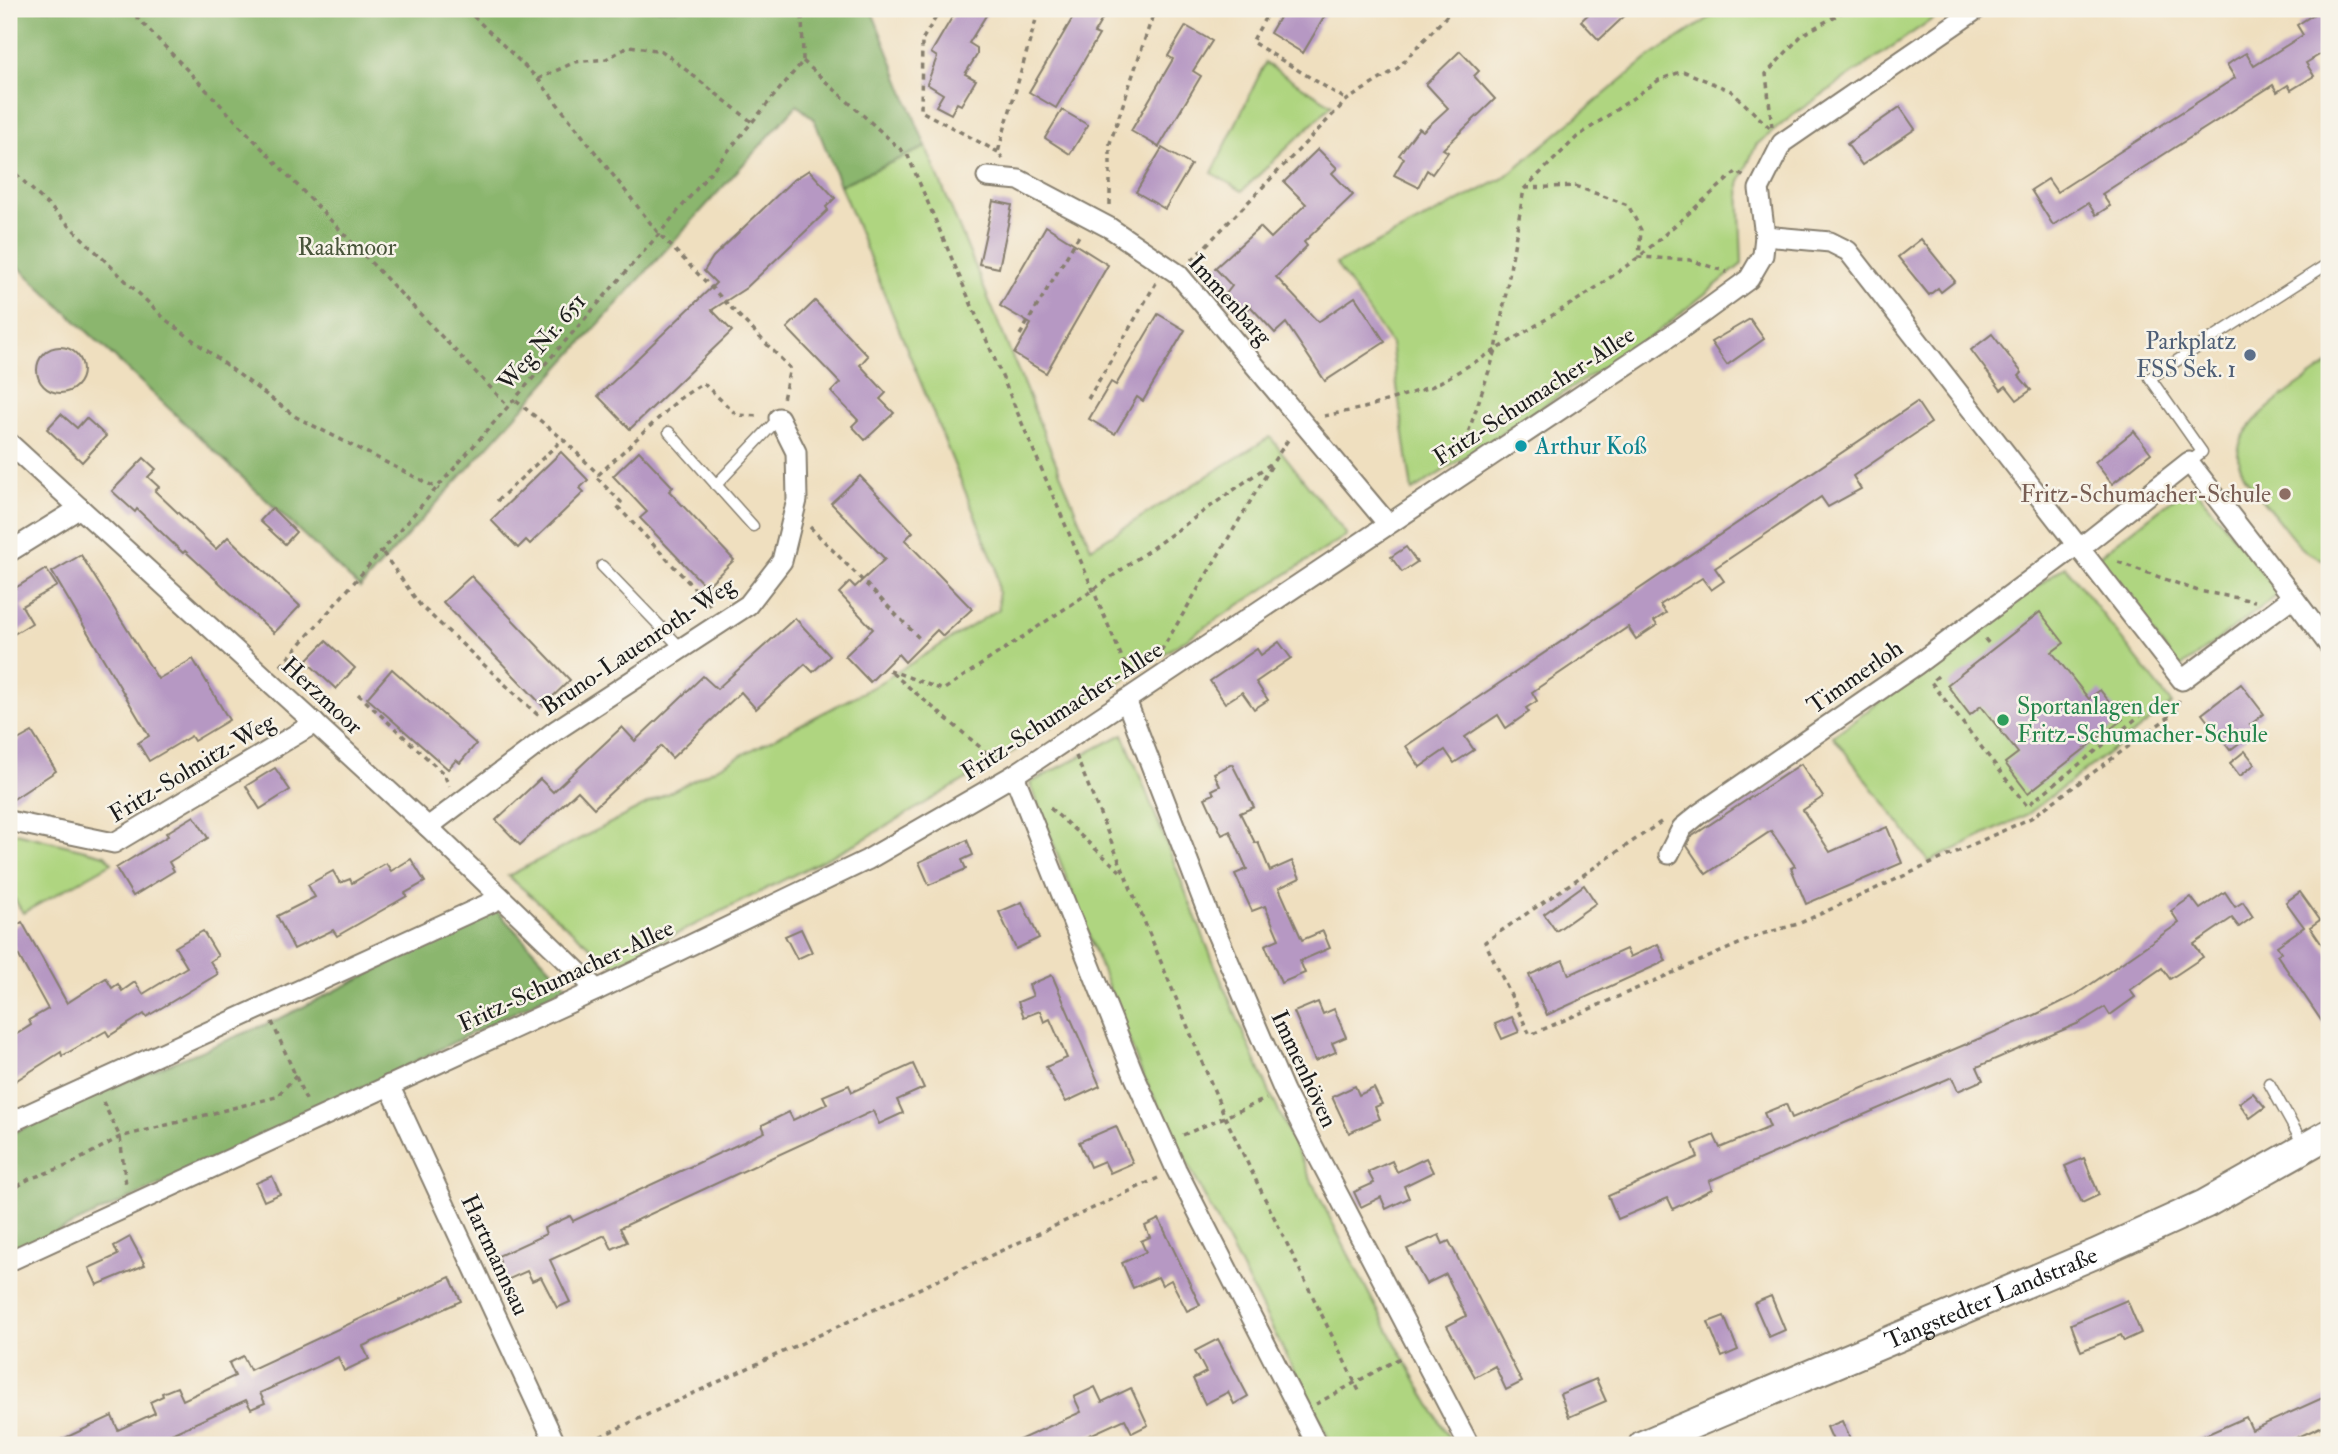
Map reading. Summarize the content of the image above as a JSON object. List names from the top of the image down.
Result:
{
  "streets": {
    "street": [
      "Immenbarg",
      "Fritz-Schumacher-Allee",
      "Bruno-Lauenroth-Weg",
      "Timmerloh",
      "Herzmoor",
      "Fritz-Solmitz-Weg",
      "Immenhöven",
      "Hartmannsau",
      "Tangstedter Landstraße"
    ],
    "path": ["Weg Nr. 651"]
  },
  "crossings": [
    ["Immenbarg", "Fritz-Schumacher-Allee"],
    ["Weg Nr. 651", "Herzmoor"],
    ["Fritz-Schumacher-Allee", "Herzmoor"],
    ["Fritz-Schumacher-Allee", "Immenhöven"],
    ["Fritz-Schumacher-Allee", "Hartmannsau"],
    ["Bruno-Lauenroth-Weg", "Herzmoor"],
    ["Herzmoor", "Fritz-Solmitz-Weg"]
  ],
  "parks": ["Raakmoor"],
  "places": [
    "Parkplatz FSS Sek. 1",
    "Arthur Koß",
    "Fritz-Schumacher-Schule",
    "Sportanlagen der Fritz-Schumacher-Schule"
  ]
}
